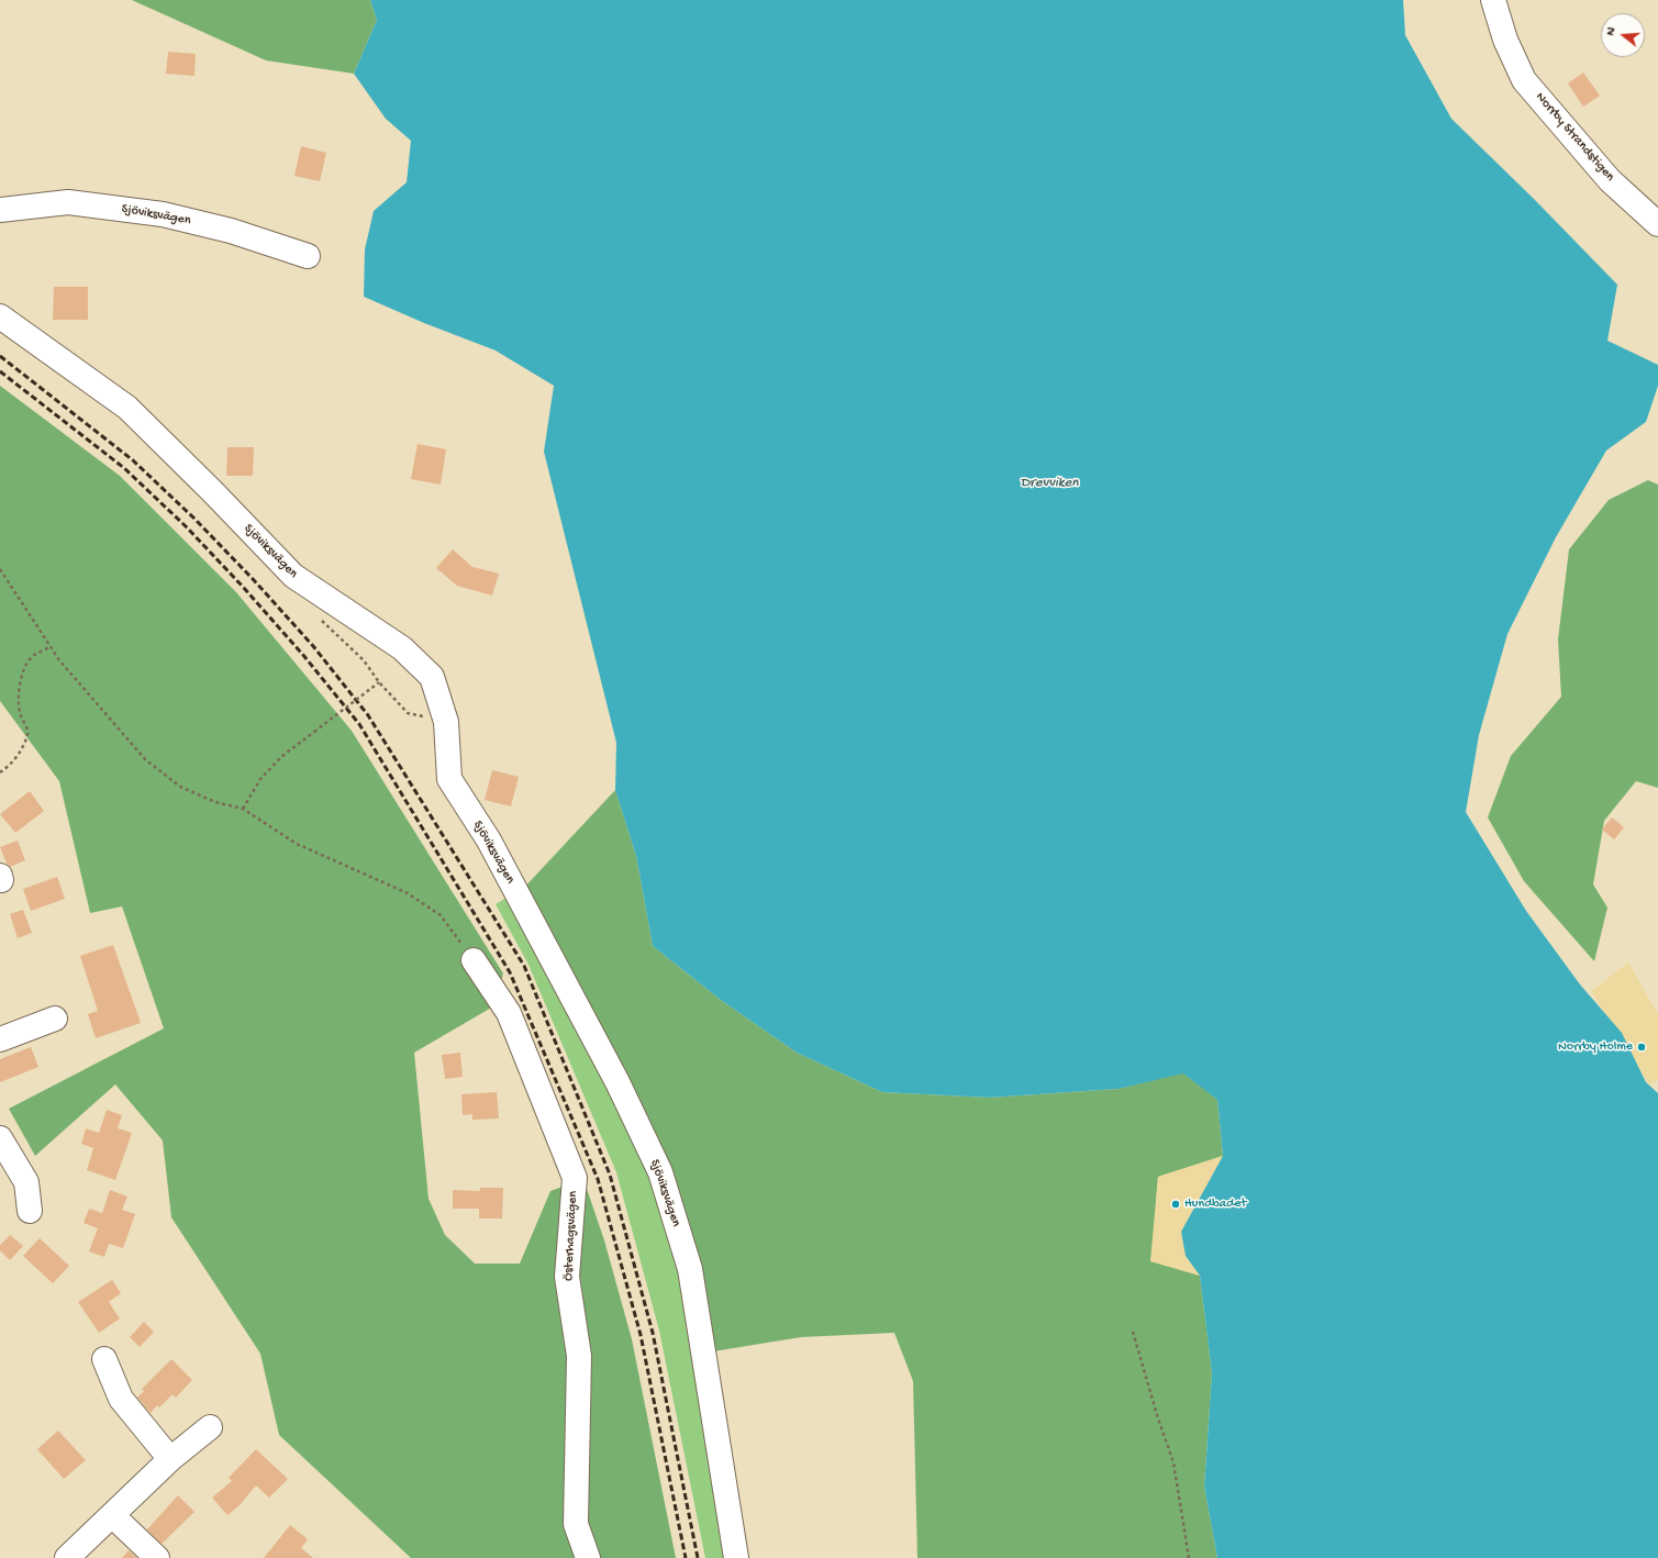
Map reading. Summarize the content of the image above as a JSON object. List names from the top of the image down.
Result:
{
  "streets": {
    "street": ["Norrby Strandstigen", "Sjöviksvägen", "Österhagsvägen"]
  },
  "water": ["Drevviken"],
  "places": ["Norrby Holme", "Hundbadet"],
  "north": "left"
}
